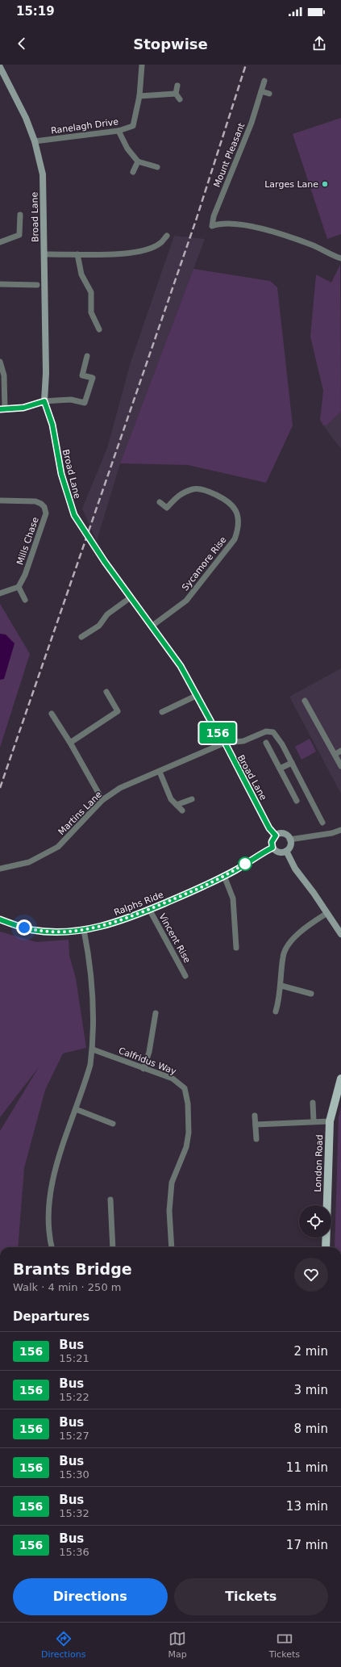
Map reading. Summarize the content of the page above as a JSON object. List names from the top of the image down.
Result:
{
  "streets": {
    "main road": ["London Road"],
    "street": [
      "Ranelagh Drive",
      "Mount Pleasant",
      "Broad Lane",
      "Mills Chase",
      "Sycamore Rise",
      "Martins Lane",
      "Ralphs Ride",
      "Vincent Rise",
      "Calfridus Way"
    ]
  },
  "crossings": [
    ["Ranelagh Drive", "Broad Lane"],
    ["Broad Lane", "Sycamore Rise"],
    ["Broad Lane", "Martins Lane"],
    ["Broad Lane", "Ralphs Ride"],
    ["Ralphs Ride", "Vincent Rise"]
  ],
  "places": ["Larges Lane"],
  "lines": ["bus line 156"],
  "page": {
    "status": "15:19",
    "header": "Stopwise",
    "on_map": "156",
    "heading": [
      ["Brants Bridge", "Walk · 4 min · 250 m"],
      "Departures"
    ],
    "list": [
      {
        "mark": "156",
        "name": "Bus",
        "note": "15:21",
        "value": "2 min"
      },
      {
        "mark": "156",
        "name": "Bus",
        "note": "15:22",
        "value": "3 min"
      },
      {
        "mark": "156",
        "name": "Bus",
        "note": "15:27",
        "value": "8 min"
      },
      {
        "mark": "156",
        "name": "Bus",
        "note": "15:30",
        "value": "11 min"
      },
      {
        "mark": "156",
        "name": "Bus",
        "note": "15:32",
        "value": "13 min"
      },
      {
        "mark": "156",
        "name": "Bus",
        "note": "15:36",
        "value": "17 min"
      }
    ],
    "buttons": ["Directions", "Tickets"],
    "tabs": ["Directions", "Map", "Tickets"]
  }
}
